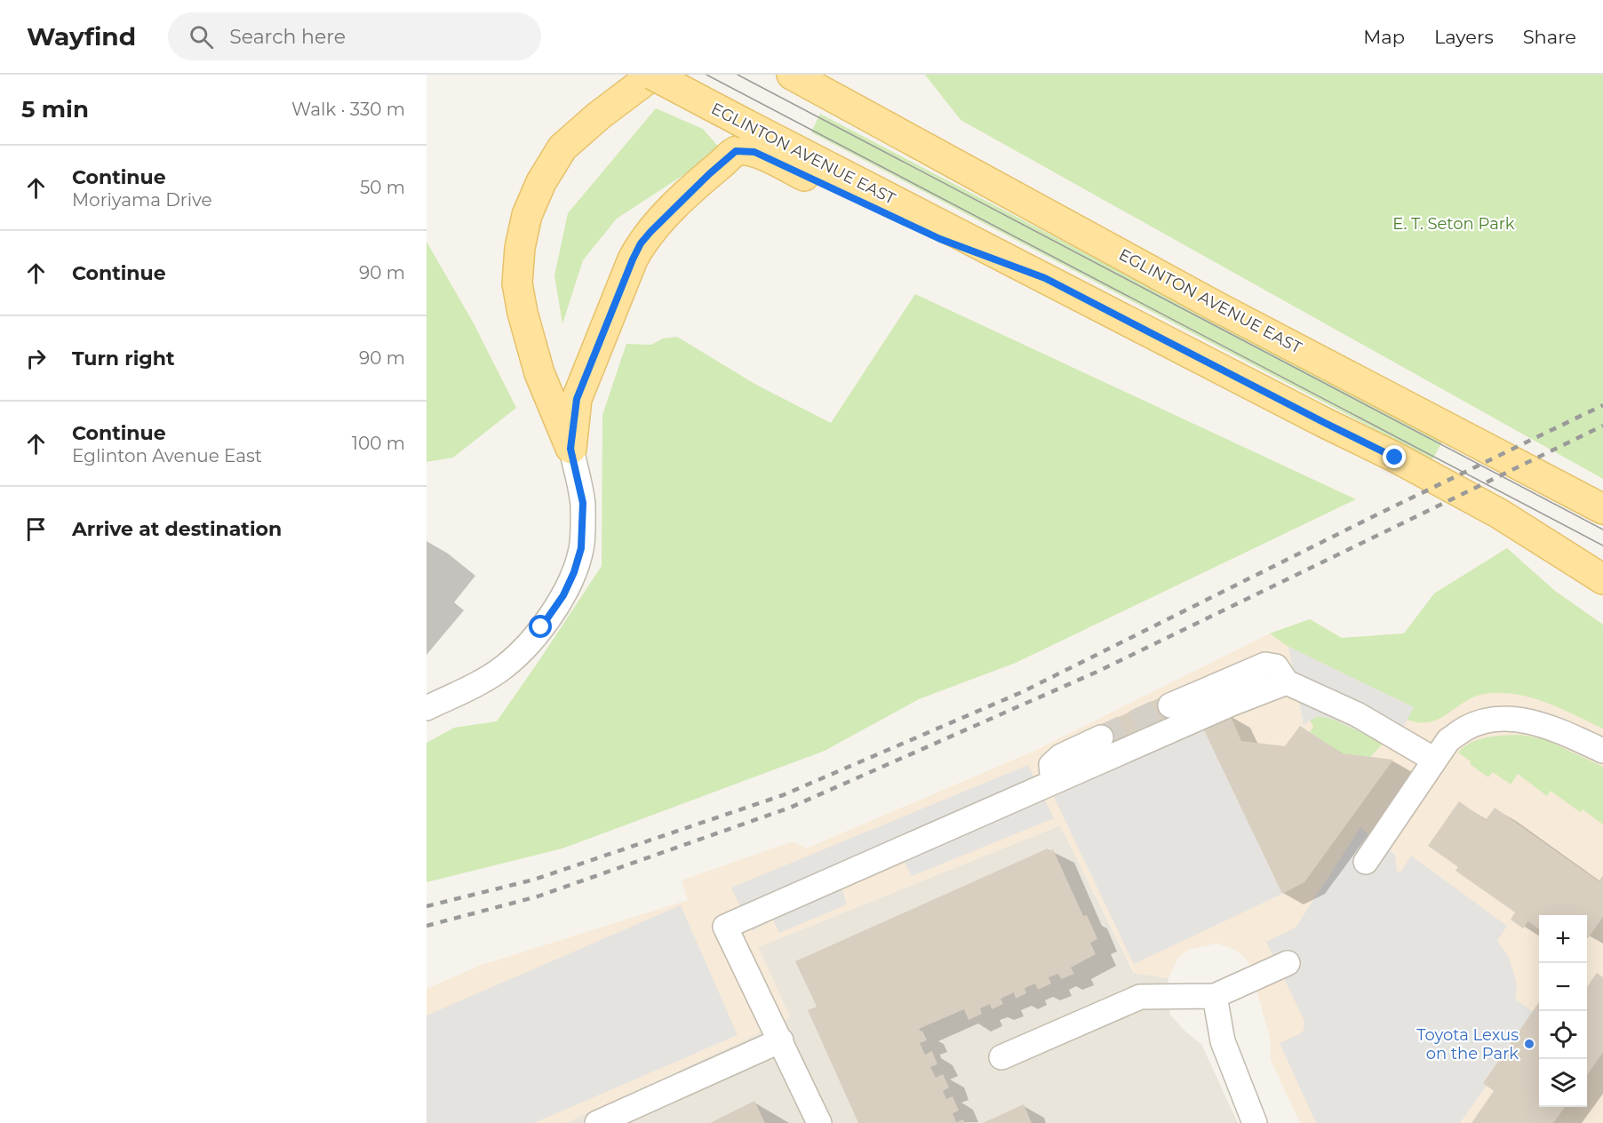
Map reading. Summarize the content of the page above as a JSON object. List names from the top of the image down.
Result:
{
  "streets": {
    "main road": ["EGLINTON AVENUE EAST"]
  },
  "parks": ["E. T. Seton Park"],
  "places": ["Toyota Lexus on the Park"],
  "page": {
    "header": "Wayfind",
    "search": "Search here",
    "nav": ["Map", "Layers", "Share"],
    "heading": ["5 min", "Walk · 330 m"],
    "list": [
      ["Continue", "Moriyama Drive", "50 m"],
      ["Continue", "90 m"],
      ["Turn right", "90 m"],
      ["Continue", "Eglinton Avenue East", "100 m"],
      "Arrive at destination"
    ],
    "map_buttons": ["+", "−"]
  }
}
